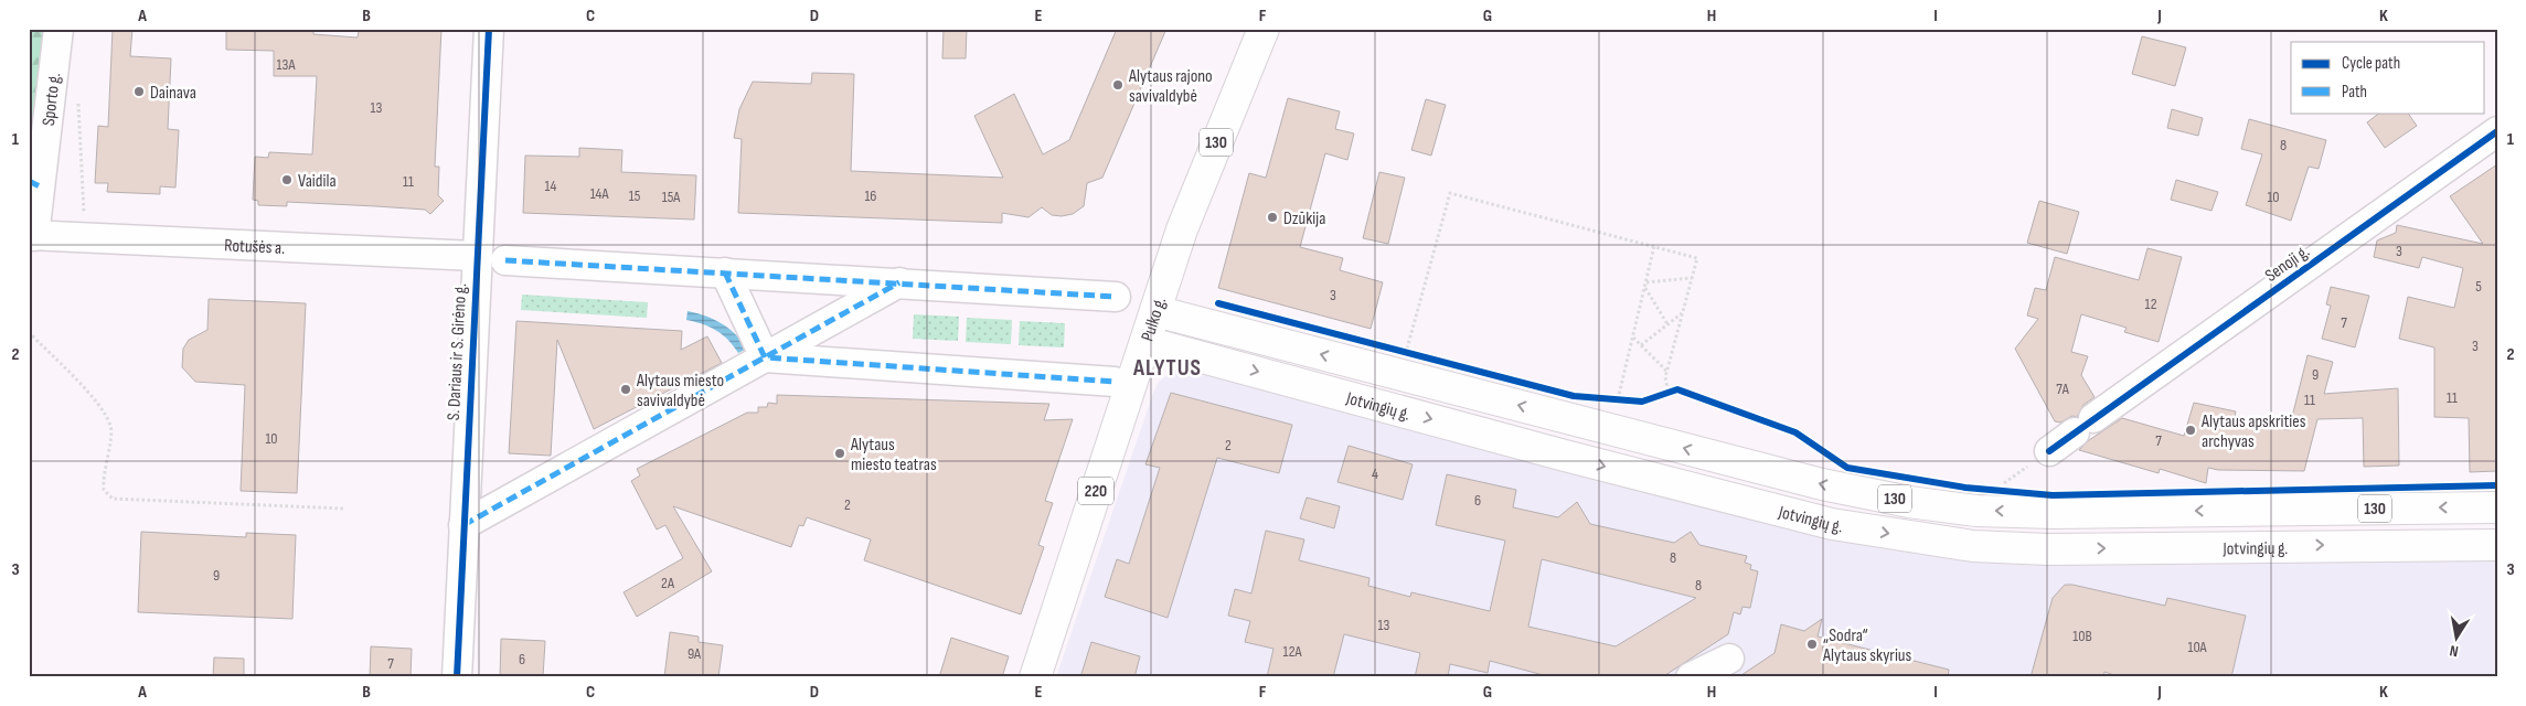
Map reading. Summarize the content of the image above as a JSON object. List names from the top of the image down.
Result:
{
  "streets": {
    "main road": [
      "130",
      "Pulko g.",
      "Jotvingių g.",
      "220"
    ],
    "street": [
      "Sporto g.",
      "Rotušės a.",
      "Senoji g.",
      "S. Dariaus ir S. Girėno g."
    ]
  },
  "crossings": [
    ["Sporto g.", "Rotušės a."],
    ["Rotušės a.", "S. Dariaus ir S. Girėno g."],
    ["Pulko g.", "Jotvingių g."]
  ],
  "districts": ["ALYTUS"],
  "places": [
    "Alytaus rajono savivaldybė",
    "Dainava",
    "Vaidila",
    "Dzūkija",
    "Alytaus miesto savivaldybė",
    "Alytaus apskrities archyvas",
    "Alytaus miesto teatras",
    "„Sodra“ Alytaus skyrius"
  ],
  "house_numbers": [
    "13A",
    "13",
    "8",
    "11",
    "14",
    "14A",
    "15",
    "16",
    "15A",
    "10",
    "3",
    "5",
    "3",
    "12",
    "7",
    "3",
    "9",
    "7A",
    "11",
    "11",
    "10",
    "7",
    "2",
    "4",
    "6",
    "2",
    "8",
    "9",
    "2A",
    "8",
    "13",
    "10B",
    "10A",
    "12A",
    "9A",
    "6",
    "7"
  ],
  "legend": ["Cycle path", "Path"],
  "north": "bottom",
  "grid": {
    "columns": [
      "A",
      "B",
      "C",
      "D",
      "E",
      "F",
      "G",
      "H",
      "I",
      "J",
      "K"
    ],
    "rows": ["1", "2", "3"]
  }
}
